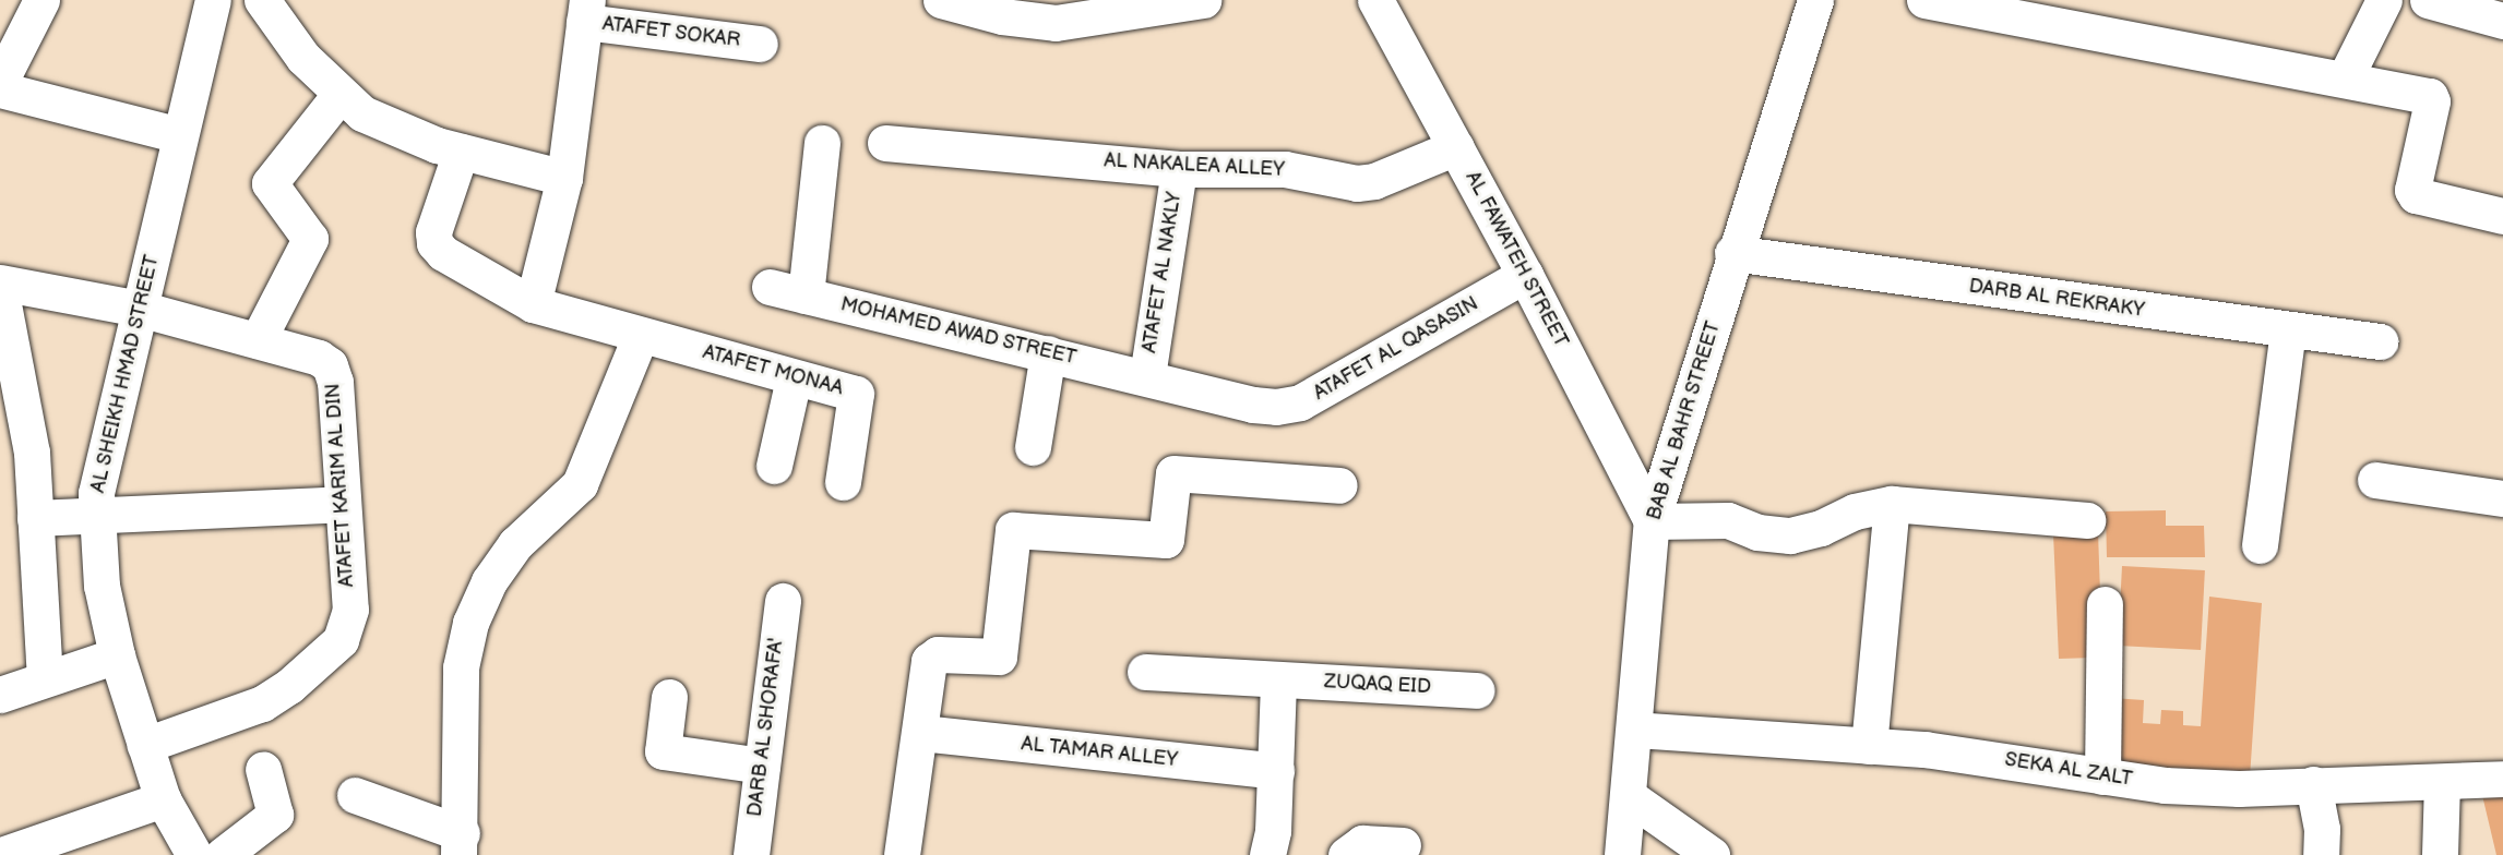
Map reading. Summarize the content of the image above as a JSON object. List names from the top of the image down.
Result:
{
  "streets": {
    "street": [
      "ATAFET SOKAR",
      "AL NAKALEA ALLEY",
      "AL FAWATEH STREET",
      "ATAFET AL NAKLY",
      "DARB AL REKRAKY",
      "MOHAMED AWAD STREET",
      "ATAFET AL QASASIN",
      "ATAFET MONAA",
      "AL SHEIKH HMAD STREET",
      "BAB AL BAHR STREET",
      "ATAFET KARIM AL DIN",
      "ZUQAQ EID",
      "DARB AL SHORAFA'",
      "AL TAMAR ALLEY",
      "SEKA AL ZALT"
    ]
  },
  "crossings": [
    ["AL NAKALEA ALLEY", "AL FAWATEH STREET"],
    ["AL NAKALEA ALLEY", "ATAFET AL NAKLY"],
    ["AL FAWATEH STREET", "ATAFET AL QASASIN"],
    ["AL FAWATEH STREET", "BAB AL BAHR STREET"],
    ["ATAFET AL NAKLY", "MOHAMED AWAD STREET"],
    ["ATAFET AL NAKLY", "ATAFET AL QASASIN"],
    ["DARB AL REKRAKY", "BAB AL BAHR STREET"],
    ["MOHAMED AWAD STREET", "ATAFET AL QASASIN"],
    ["AL SHEIKH HMAD STREET", "ATAFET KARIM AL DIN"],
    ["BAB AL BAHR STREET", "SEKA AL ZALT"]
  ]
}
